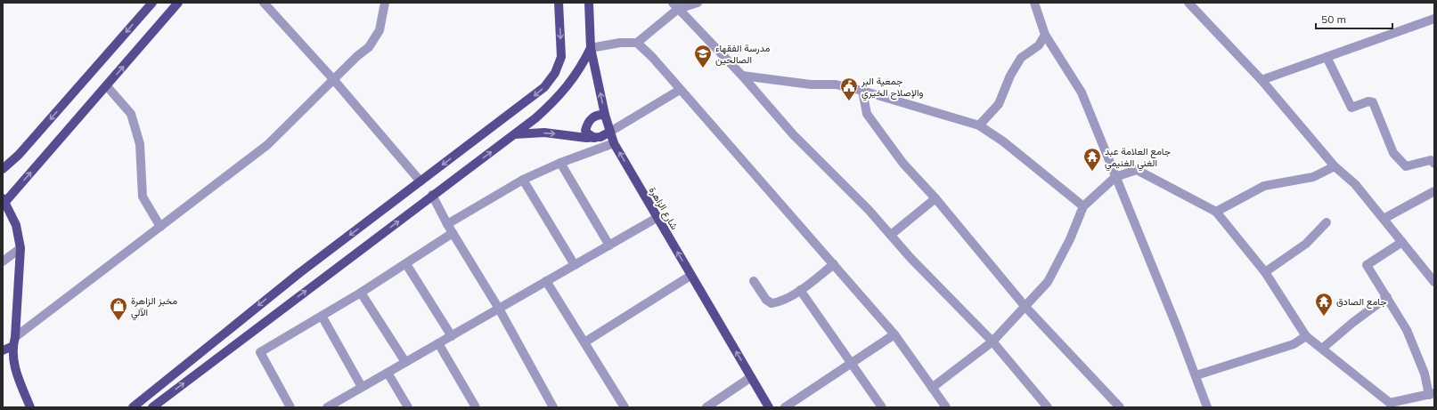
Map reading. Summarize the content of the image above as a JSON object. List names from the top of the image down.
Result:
{
  "streets": {
    "main road": ["شارع الزاهرة"]
  },
  "one_way": ["شارع الزاهرة"],
  "places": {
    "school or university": ["مدرسة الفقهاء الصالحين"],
    "public building": ["جمعية البر والإصلاح الخيري"],
    "temple": ["جامع العلامة عبد الغني الغنيمي", "جامع الصادق"],
    "shop": ["مخبز الزاهرة الآلي"]
  },
  "scale_bar": "50 m"
}
